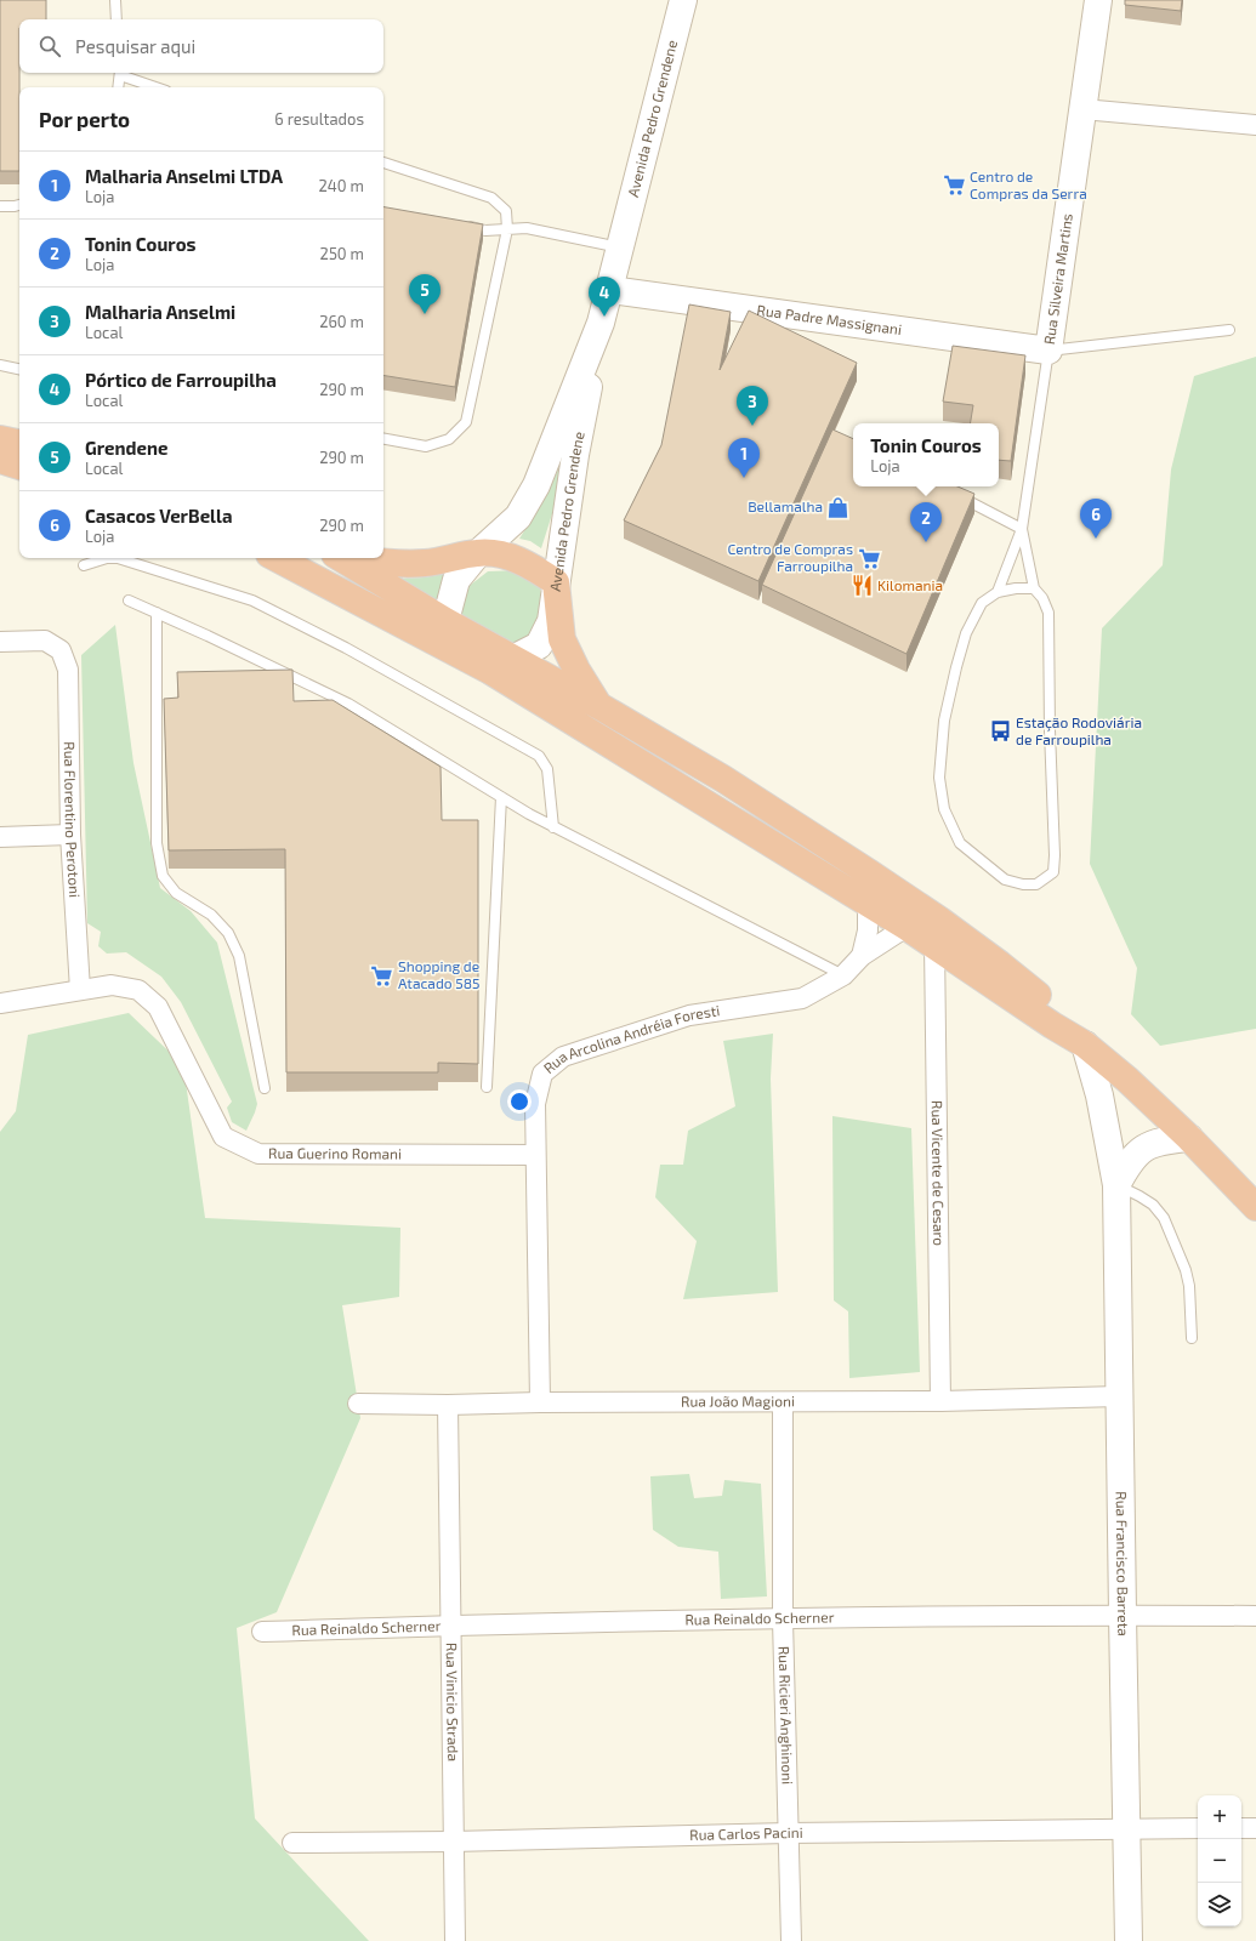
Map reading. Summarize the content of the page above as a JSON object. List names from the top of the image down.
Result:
{
  "streets": {
    "street": [
      "Avenida Pedro Grendene",
      "Rua Silveira Martins",
      "Rua Padre Massignani",
      "Rua Florentino Perotoni",
      "Rua Arcolina Andréia Foresti",
      "Rua Guerino Romani",
      "Rua Vicente de Cesaro",
      "Rua João Magioni",
      "Rua Francisco Barreta",
      "Rua Reinaldo Scherner",
      "Rua Vinicio Strada",
      "Rua Ricieri Anghinoni",
      "Rua Carlos Pacini"
    ]
  },
  "crossings": [
    ["Avenida Pedro Grendene", "Rua Padre Massignani"],
    ["Rua Silveira Martins", "Rua Padre Massignani"],
    ["Rua Florentino Perotoni", "Rua Guerino Romani"],
    ["Rua Arcolina Andréia Foresti", "Rua Guerino Romani"],
    ["Rua Arcolina Andréia Foresti", "Rua João Magioni"],
    ["Rua Vicente de Cesaro", "Rua João Magioni"],
    ["Rua João Magioni", "Rua Francisco Barreta"],
    ["Rua João Magioni", "Rua Vinicio Strada"],
    ["Rua João Magioni", "Rua Ricieri Anghinoni"],
    ["Rua Francisco Barreta", "Rua Reinaldo Scherner"],
    ["Rua Francisco Barreta", "Rua Carlos Pacini"],
    ["Rua Reinaldo Scherner", "Rua Vinicio Strada"],
    ["Rua Reinaldo Scherner", "Rua Ricieri Anghinoni"],
    ["Rua Vinicio Strada", "Rua Carlos Pacini"],
    ["Rua Ricieri Anghinoni", "Rua Carlos Pacini"]
  ],
  "places": {
    "supermarket": ["Centro de Compras da Serra", "Centro de Compras Farroupilha", "Shopping de Atacado 585"],
    "shop": ["Bellamalha"],
    "restaurant": ["Kilomania"],
    "bus stop": ["Estação Rodoviária de Farroupilha"]
  },
  "page": {
    "search": "Pesquisar aqui",
    "heading": ["Por perto", "6 resultados"],
    "list": [
      {
        "mark": "1",
        "name": "Malharia Anselmi LTDA",
        "note": "Loja",
        "value": "240 m"
      },
      {
        "mark": "2",
        "name": "Tonin Couros",
        "note": "Loja",
        "value": "250 m"
      },
      {
        "mark": "3",
        "name": "Malharia Anselmi",
        "note": "Local",
        "value": "260 m"
      },
      {
        "mark": "4",
        "name": "Pórtico de Farroupilha",
        "note": "Local",
        "value": "290 m"
      },
      {
        "mark": "5",
        "name": "Grendene",
        "note": "Local",
        "value": "290 m"
      },
      {
        "mark": "6",
        "name": "Casacos VerBella",
        "note": "Loja",
        "value": "290 m"
      }
    ],
    "pins": [
      "5",
      "4",
      "3",
      "1",
      "6",
      "2"
    ],
    "popup": ["Tonin Couros", "Loja"],
    "map_buttons": ["+", "−"]
  }
}
